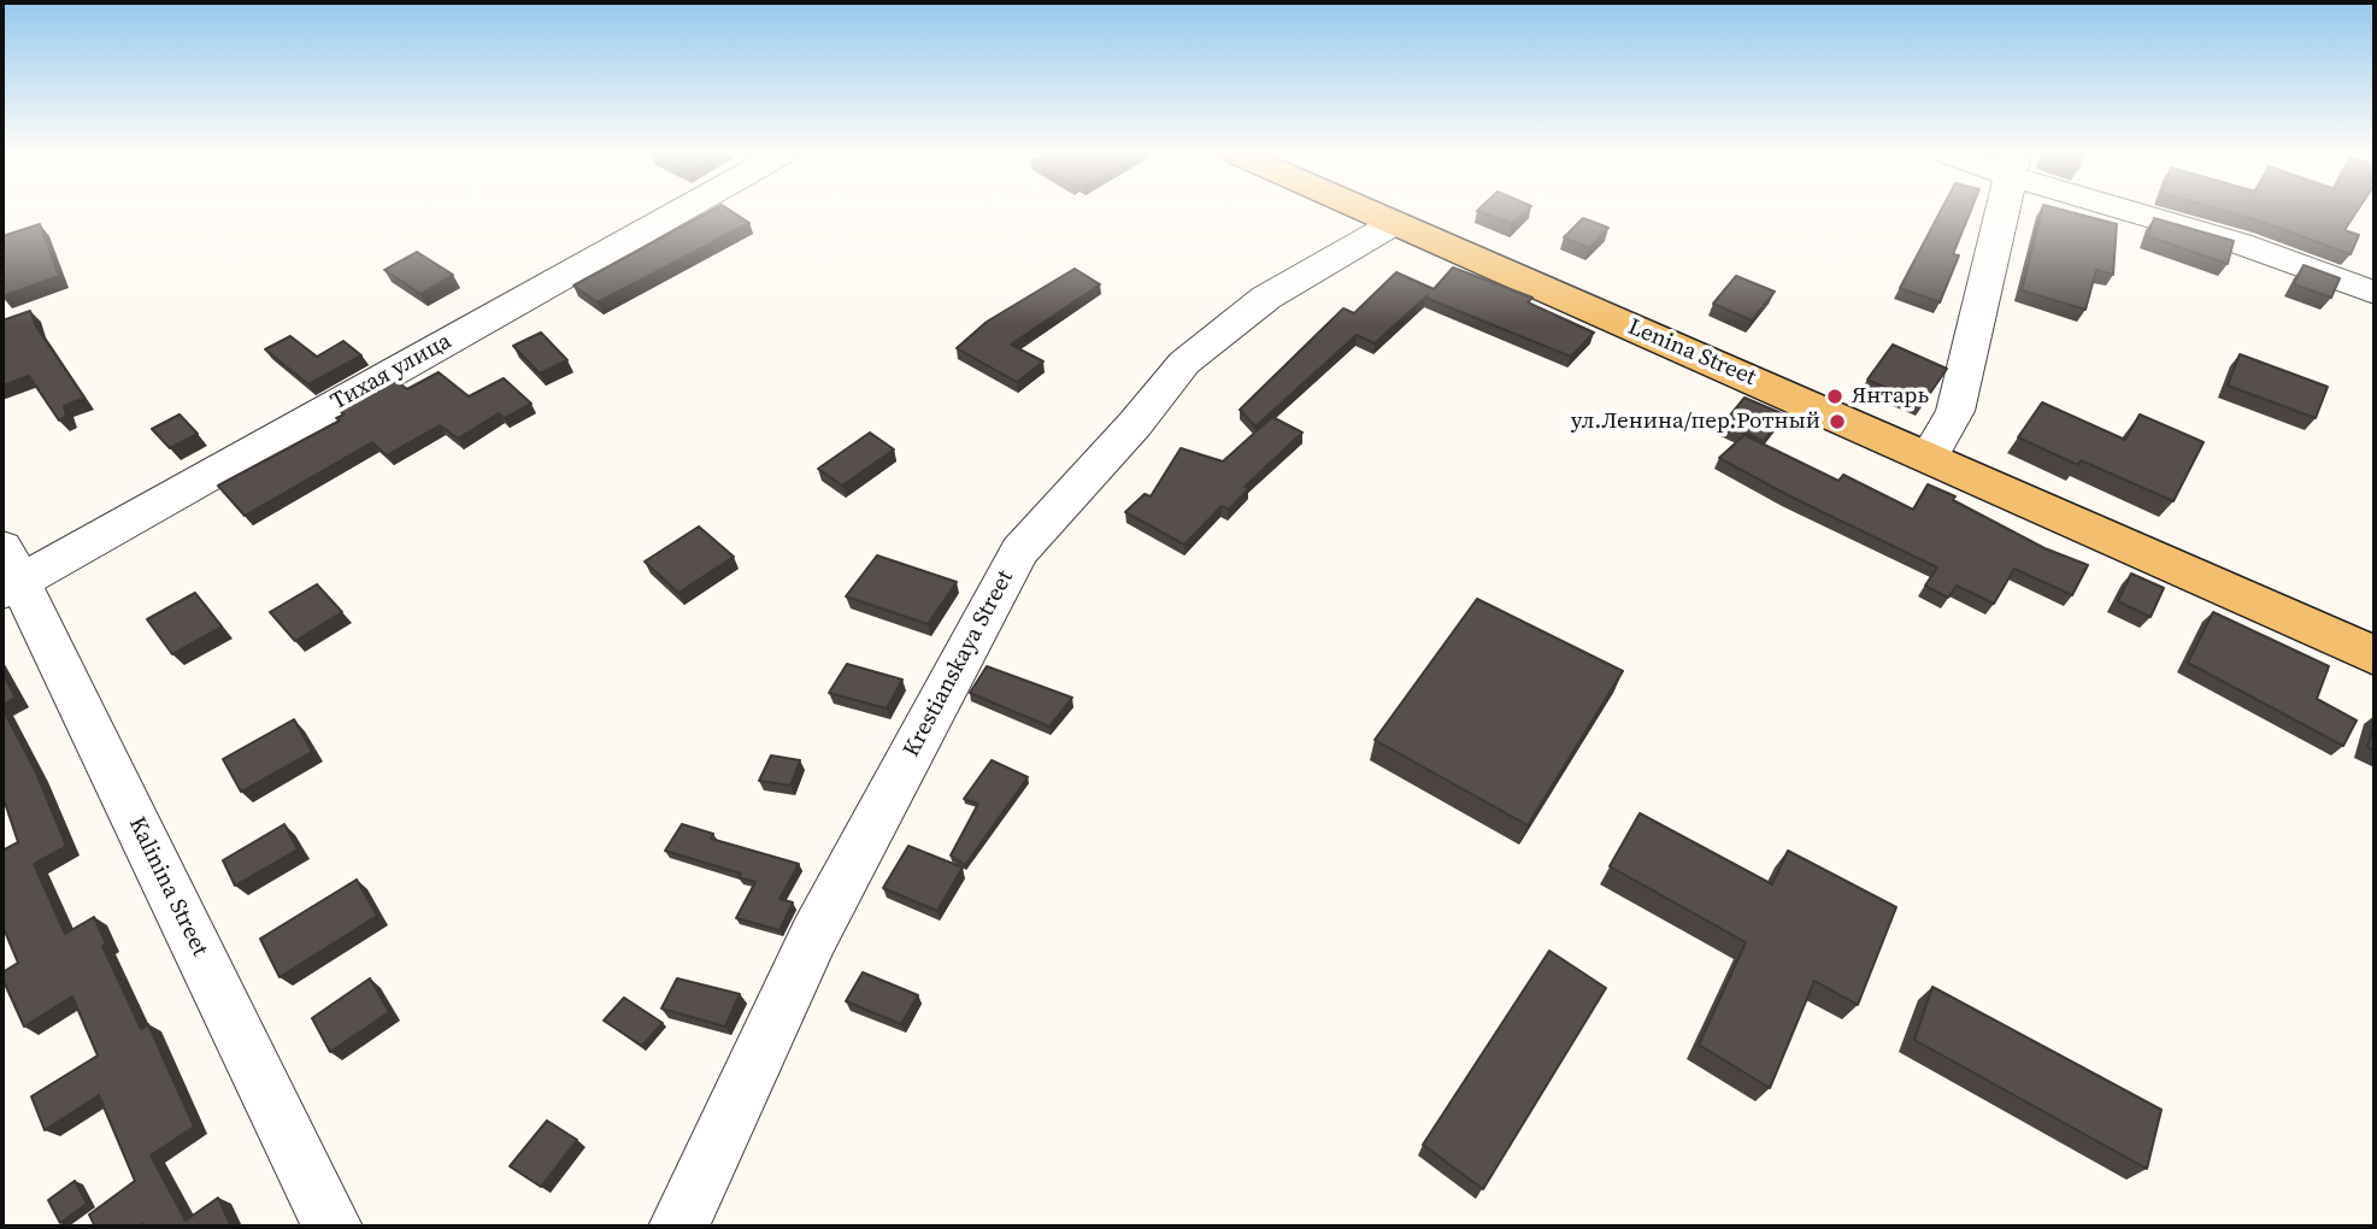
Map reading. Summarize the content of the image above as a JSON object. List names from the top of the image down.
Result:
{
  "streets": {
    "main road": ["Lenina Street"],
    "street": ["Тихая улица", "Krestianskaya Street", "Kalinina Street"]
  },
  "crossings": [
    ["Lenina Street", "Krestianskaya Street"],
    ["Тихая улица", "Kalinina Street"]
  ],
  "places": ["Янтарь", "ул.Ленина/пер.Ротный"]
}
